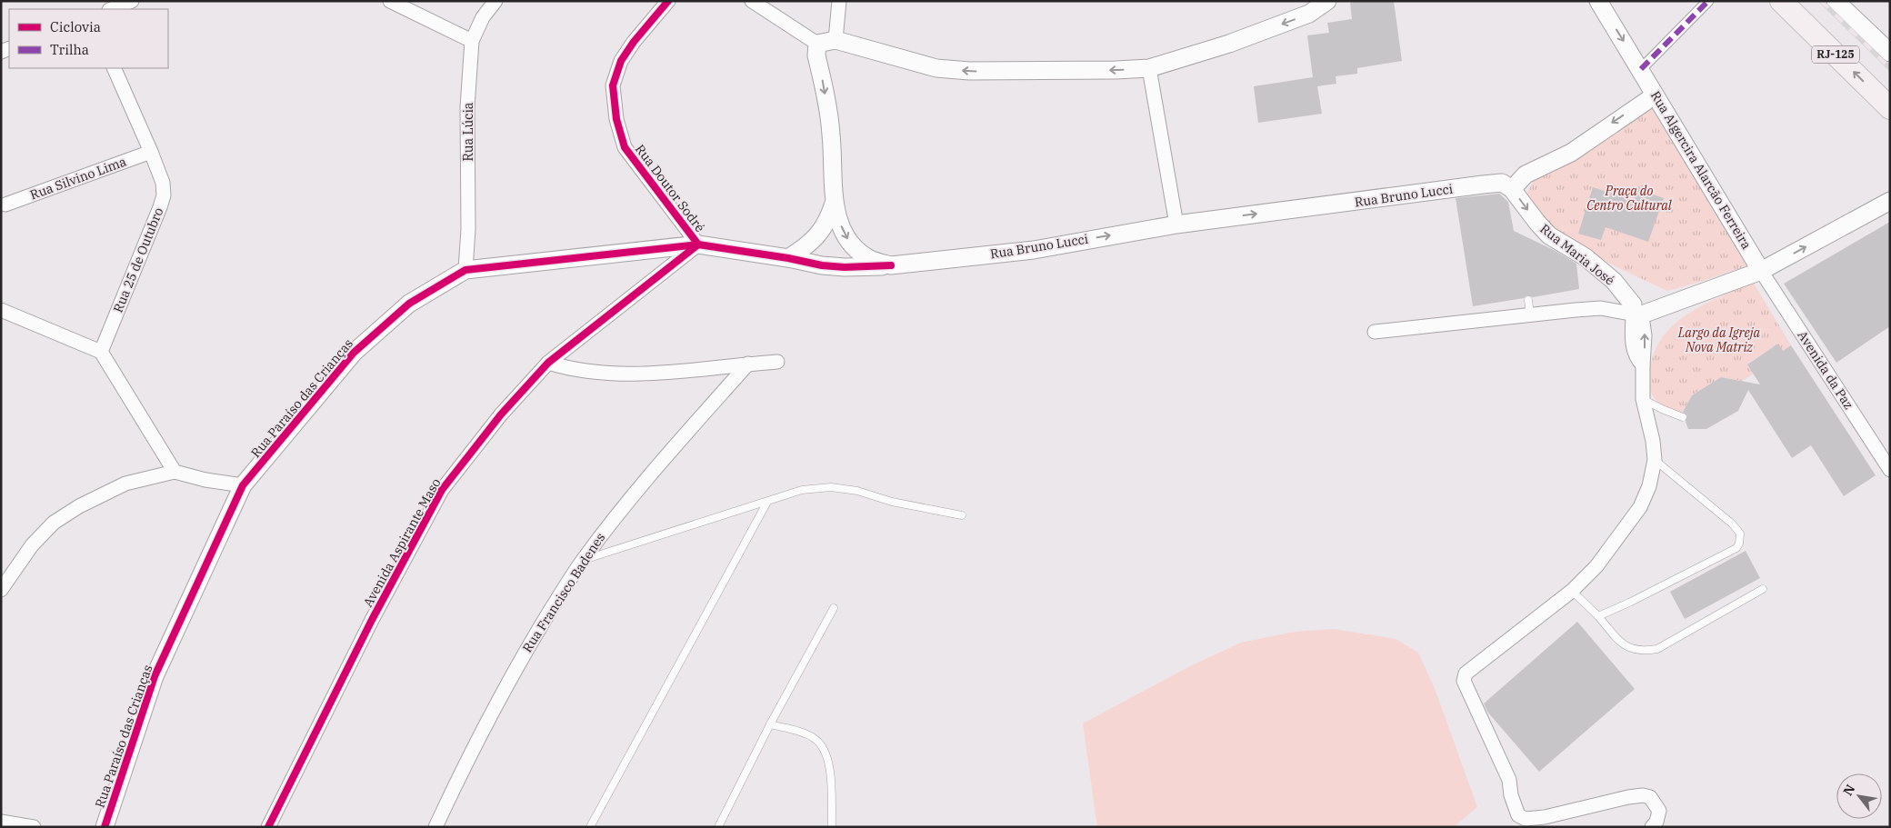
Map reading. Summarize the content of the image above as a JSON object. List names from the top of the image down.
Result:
{
  "streets": {
    "main road": ["RJ-125"],
    "street": [
      "Rua Lúcia",
      "Rua Algercira Alarcão Ferreira",
      "Rua Silvino Lima",
      "Rua Doutor Sodré",
      "Rua Bruno Lucci",
      "Rua Maria José",
      "Rua 25 de Outubro",
      "Avenida da Paz",
      "Rua Paraíso das Crianças",
      "Avenida Aspirante Maso",
      "Rua Francisco Badenes"
    ]
  },
  "crossings": [
    ["Rua Lúcia", "Rua Paraíso das Crianças"],
    ["Rua Algercira Alarcão Ferreira", "Avenida da Paz"],
    ["Rua Silvino Lima", "Rua 25 de Outubro"],
    ["Rua Doutor Sodré", "Rua Paraíso das Crianças"],
    ["Rua Doutor Sodré", "Avenida Aspirante Maso"],
    ["Rua Bruno Lucci", "Rua Maria José"],
    ["Rua Bruno Lucci", "Rua Paraíso das Crianças"],
    ["Rua Paraíso das Crianças", "Avenida Aspirante Maso"]
  ],
  "one_way": ["Rua Bruno Lucci", "Rua Maria José"],
  "parks": ["Praça do Centro Cultural", "Largo da Igreja Nova Matriz"],
  "legend": ["Ciclovia", "Trilha"],
  "north": "top left"
}
